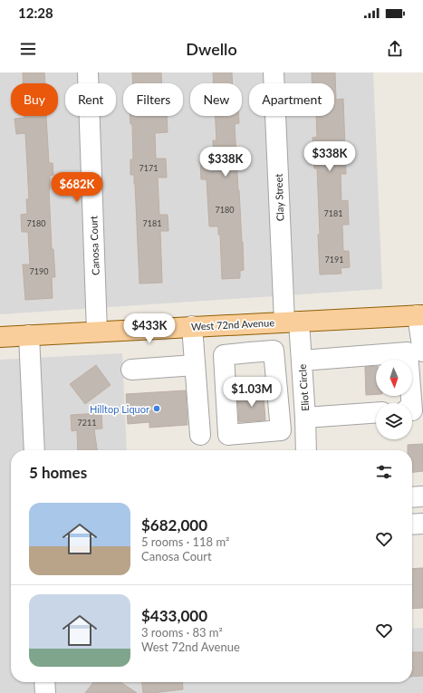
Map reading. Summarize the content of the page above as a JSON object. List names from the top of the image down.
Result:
{
  "streets": {
    "main road": ["West 72nd Avenue"],
    "street": ["Clay Street", "Canosa Court", "Eliot Circle"]
  },
  "crossings": [
    ["Clay Street", "West 72nd Avenue"],
    ["Clay Street", "Eliot Circle"],
    ["Canosa Court", "West 72nd Avenue"],
    ["West 72nd Avenue", "Eliot Circle"]
  ],
  "places": ["Hilltop Liquor"],
  "house_numbers": [
    "7171",
    "7180",
    "7181",
    "7180",
    "7181",
    "7191",
    "7190",
    "7211"
  ],
  "north": "bottom",
  "page": {
    "status": "12:28",
    "header": "Dwello",
    "chip": [
      "Buy",
      "Rent",
      "Filters",
      "New",
      "Apartment"
    ],
    "price": [
      "$338K",
      "$338K",
      "$682K",
      "$433K",
      "$1.03M"
    ],
    "heading": "5 homes",
    "list": [
      {
        "name": "$682,000",
        "note": "5 rooms · 118 m² · Canosa Court"
      },
      {
        "name": "$433,000",
        "note": "3 rooms · 83 m² · West 72nd Avenue"
      }
    ]
  }
}
